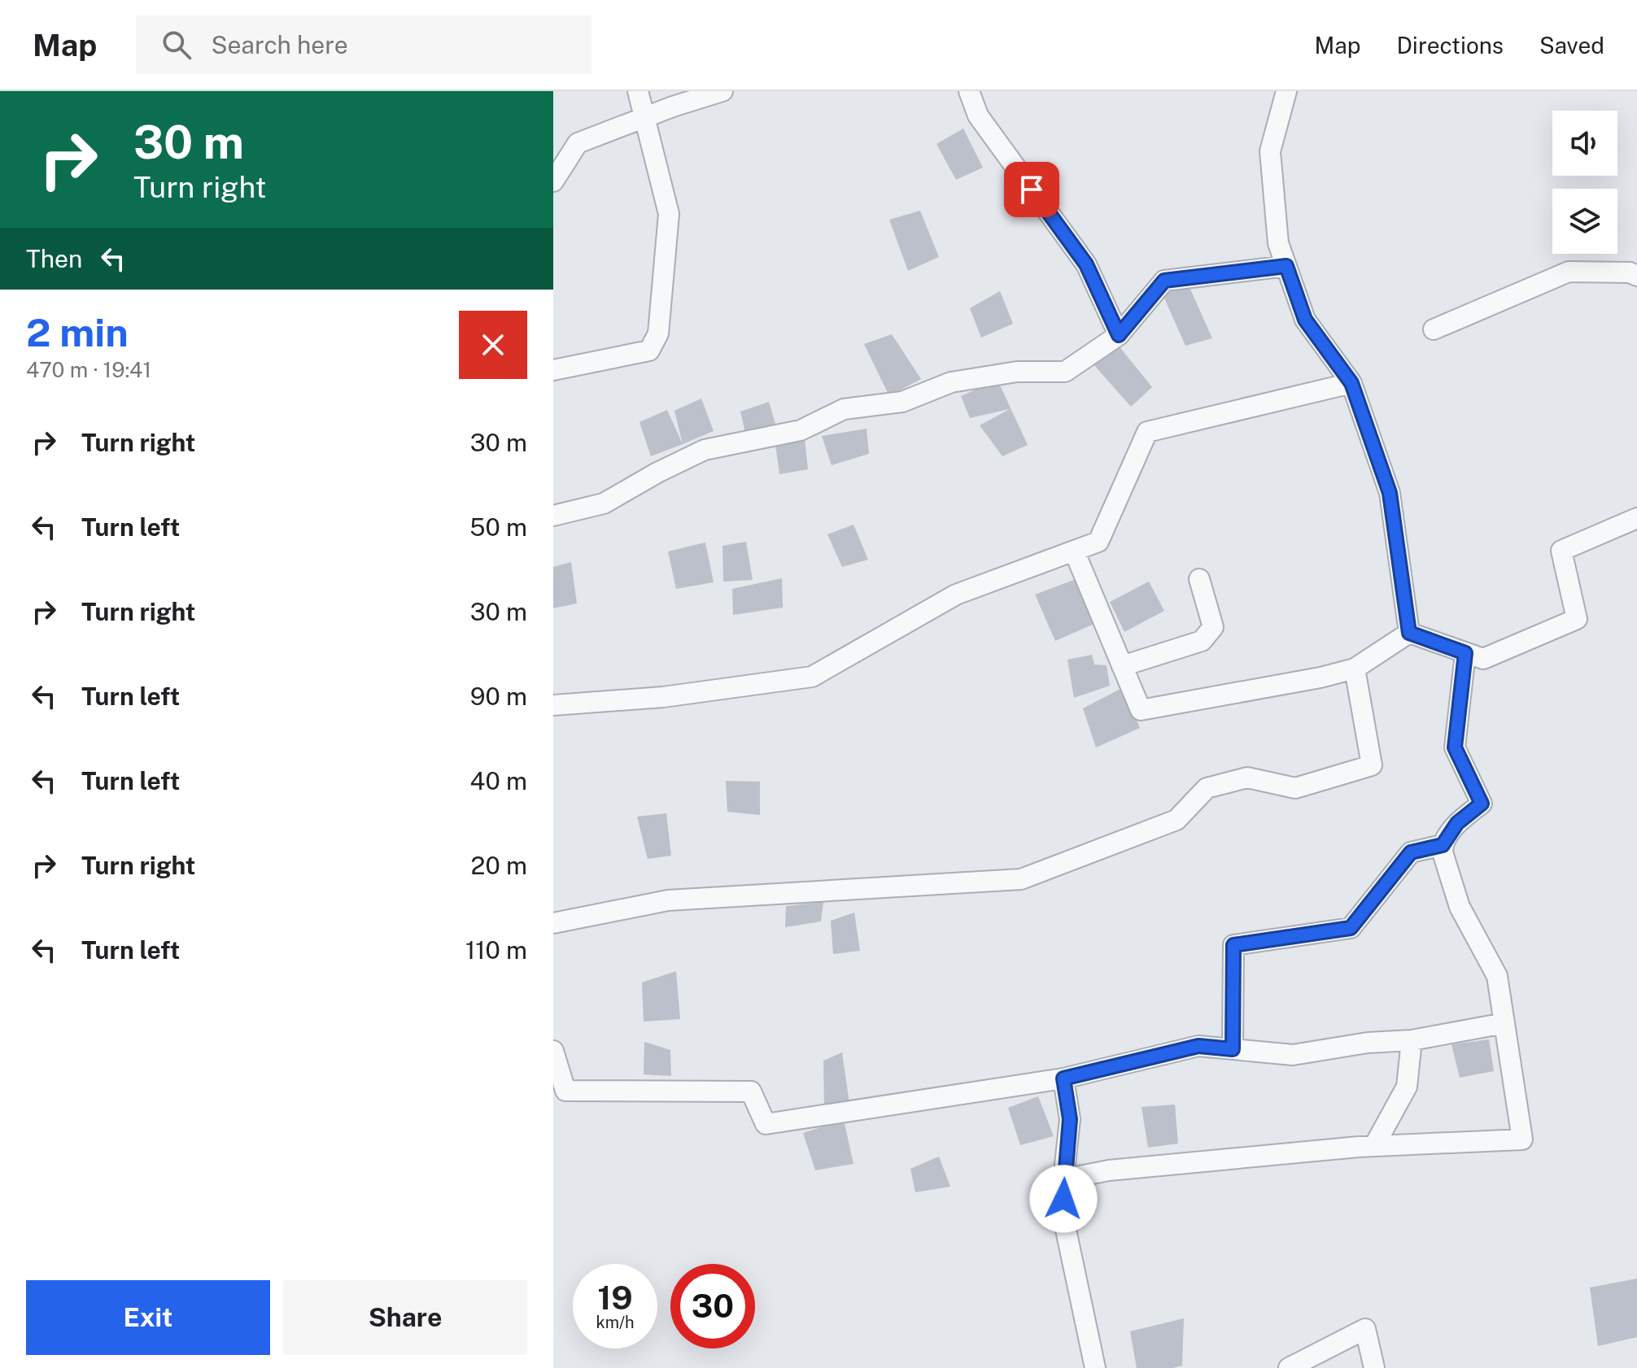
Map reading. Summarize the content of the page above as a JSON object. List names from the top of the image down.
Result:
{
  "page": {
    "header": "Map",
    "search": "Search here",
    "nav": ["Map", "Directions", "Saved"],
    "turn": ["30 m", "Turn right"],
    "then": "Then",
    "heading": ["2 min", "470 m · 19:41"],
    "list": [
      {
        "name": "Turn right",
        "value": "30 m"
      },
      {
        "name": "Turn left",
        "value": "50 m"
      },
      {
        "name": "Turn right",
        "value": "30 m"
      },
      {
        "name": "Turn left",
        "value": "90 m"
      },
      {
        "name": "Turn left",
        "value": "40 m"
      },
      {
        "name": "Turn right",
        "value": "20 m"
      },
      {
        "name": "Turn left",
        "value": "110 m"
      }
    ],
    "speed": "19 km/h",
    "limit": "30",
    "buttons": ["Exit", "Share"]
  }
}
